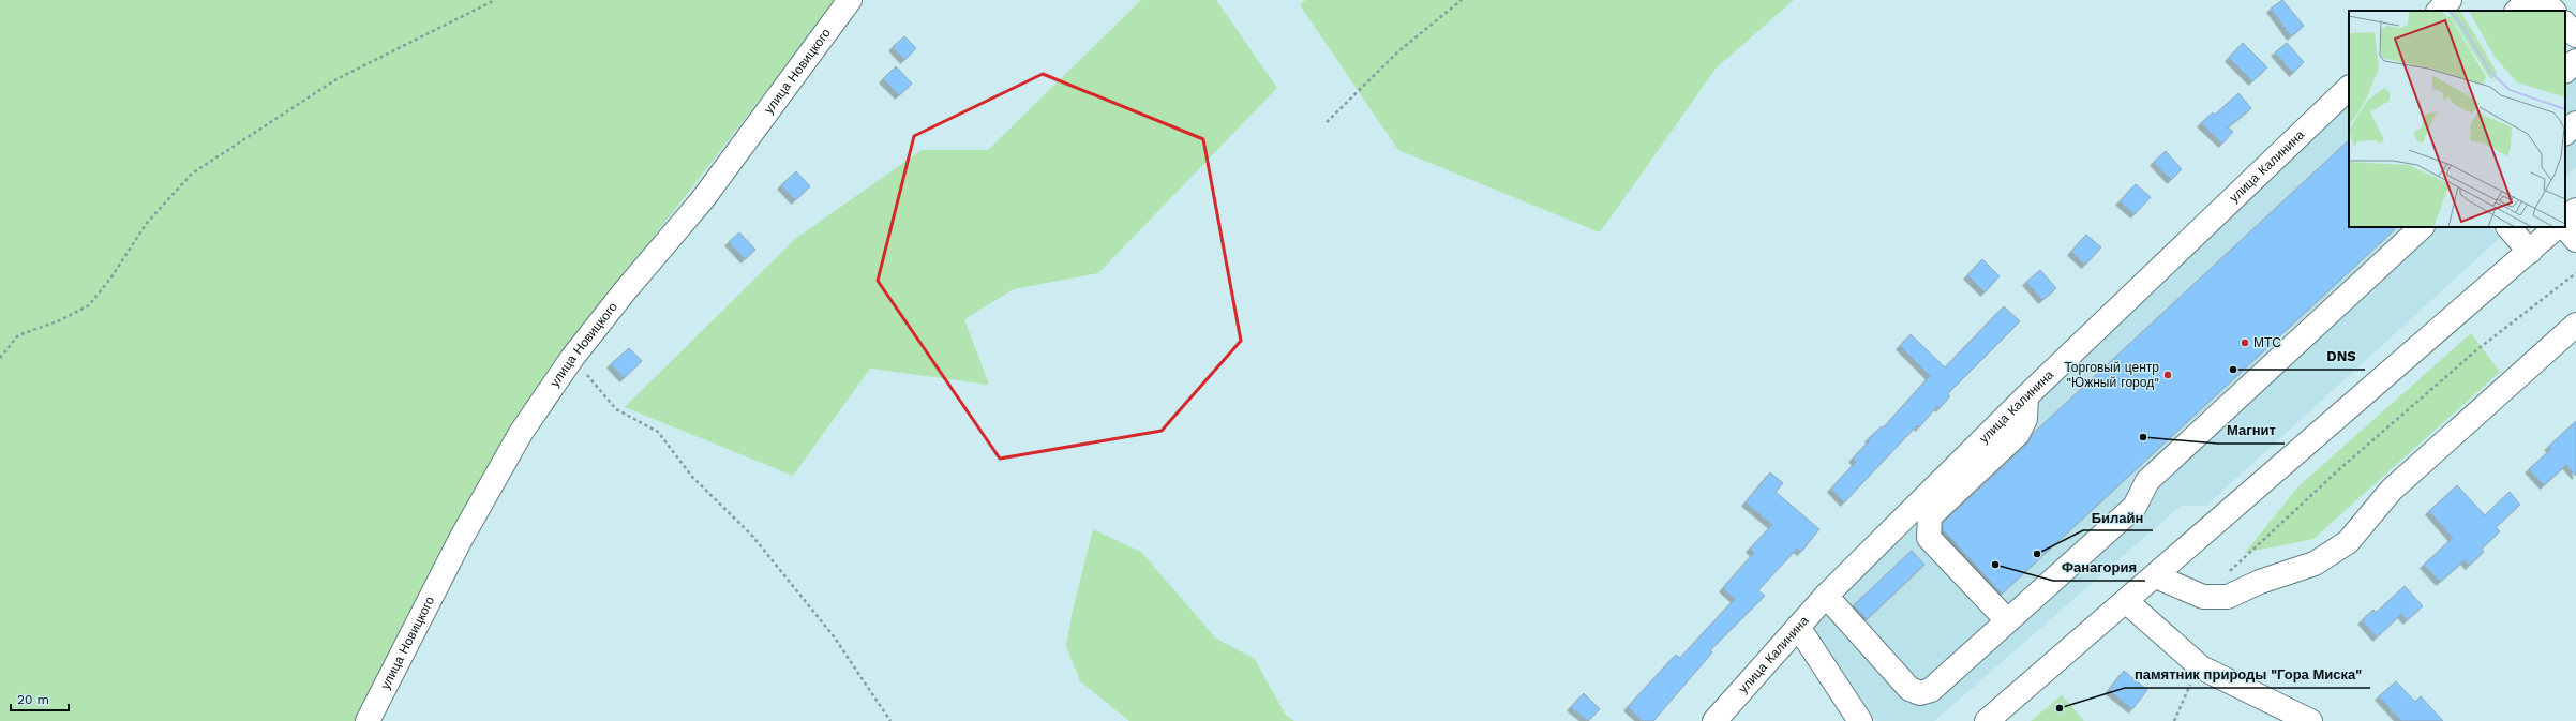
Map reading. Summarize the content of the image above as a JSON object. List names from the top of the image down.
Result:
{
  "streets": {
    "street": ["улица Новицкого", "улица Калинина"]
  },
  "places": [
    "МТС",
    "DNS",
    "Торговый центр \"Южный город\"",
    "Магнит",
    "Билайн",
    "Фанагория",
    "памятник природы \"Гора Миска\""
  ],
  "scale_bar": "20 m"
}
